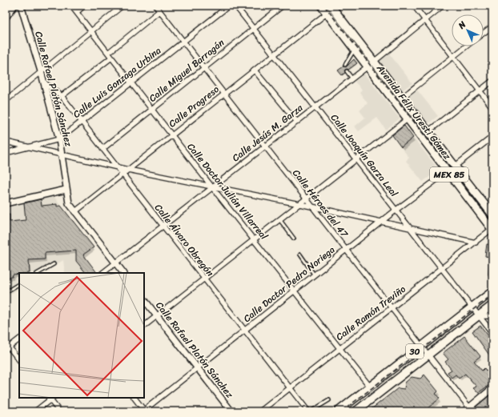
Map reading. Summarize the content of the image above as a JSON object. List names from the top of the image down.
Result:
{
  "streets": {
    "main road": ["Avenida Félix Uresti Gómez", "MEX 85", "30"],
    "street": [
      "Calle Miguel Barragán",
      "Calle Luis Gonzaga Urbina",
      "Calle Rafael Platón Sánchez",
      "Calle Progreso",
      "Calle Jesús M. Garza",
      "Calle Joaquín Garza Leal",
      "Calle Doctor Julián Villarreal",
      "Calle Héroes del 47",
      "Calle Álvaro Obregón",
      "Calle Doctor Pedro Noriega",
      "Calle Ramón Treviño"
    ]
  },
  "crossings": [
    ["Calle Miguel Barragán", "Calle Joaquín Garza Leal"],
    ["Calle Miguel Barragán", "Calle Doctor Julián Villarreal"],
    ["Calle Miguel Barragán", "Calle Héroes del 47"],
    ["Calle Miguel Barragán", "Calle Álvaro Obregón"],
    ["Calle Luis Gonzaga Urbina", "Calle Rafael Platón Sánchez"],
    ["Calle Luis Gonzaga Urbina", "Calle Doctor Julián Villarreal"],
    ["Calle Luis Gonzaga Urbina", "Calle Héroes del 47"],
    ["Calle Luis Gonzaga Urbina", "Calle Álvaro Obregón"],
    ["Calle Rafael Platón Sánchez", "Calle Progreso"],
    ["Calle Rafael Platón Sánchez", "Calle Jesús M. Garza"],
    ["Calle Rafael Platón Sánchez", "Calle Álvaro Obregón"],
    ["Calle Rafael Platón Sánchez", "Calle Doctor Pedro Noriega"],
    ["Calle Progreso", "Calle Joaquín Garza Leal"],
    ["Calle Progreso", "Calle Doctor Julián Villarreal"],
    ["Calle Progreso", "Calle Héroes del 47"],
    ["Calle Progreso", "Calle Álvaro Obregón"],
    ["Avenida Félix Uresti Gómez", "Calle Jesús M. Garza"],
    ["Avenida Félix Uresti Gómez", "Calle Doctor Pedro Noriega"],
    ["Avenida Félix Uresti Gómez", "Calle Ramón Treviño"],
    ["Calle Jesús M. Garza", "Calle Joaquín Garza Leal"],
    ["Calle Jesús M. Garza", "Calle Doctor Julián Villarreal"],
    ["Calle Jesús M. Garza", "Calle Héroes del 47"],
    ["Calle Jesús M. Garza", "Calle Álvaro Obregón"],
    ["Calle Joaquín Garza Leal", "Calle Doctor Pedro Noriega"],
    ["Calle Joaquín Garza Leal", "Calle Ramón Treviño"],
    ["Calle Joaquín Garza Leal", "30"],
    ["Calle Doctor Julián Villarreal", "Calle Doctor Pedro Noriega"],
    ["Calle Doctor Julián Villarreal", "Calle Ramón Treviño"],
    ["Calle Doctor Julián Villarreal", "30"],
    ["Calle Héroes del 47", "Calle Doctor Pedro Noriega"],
    ["Calle Héroes del 47", "Calle Ramón Treviño"],
    ["Calle Héroes del 47", "30"],
    ["Calle Álvaro Obregón", "Calle Doctor Pedro Noriega"],
    ["Calle Álvaro Obregón", "Calle Ramón Treviño"]
  ],
  "north": "top left"
}
